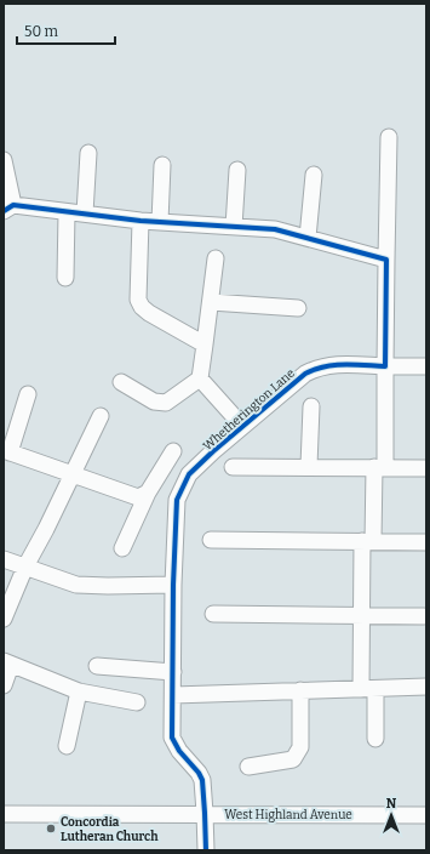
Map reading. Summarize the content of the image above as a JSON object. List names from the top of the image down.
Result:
{
  "streets": {
    "street": ["Whetherington Lane", "West Highland Avenue"]
  },
  "crossings": [
    ["Whetherington Lane", "West Highland Avenue"]
  ],
  "places": ["Concordia Lutheran Church"],
  "scale_bar": "50 m",
  "north": "top"
}
